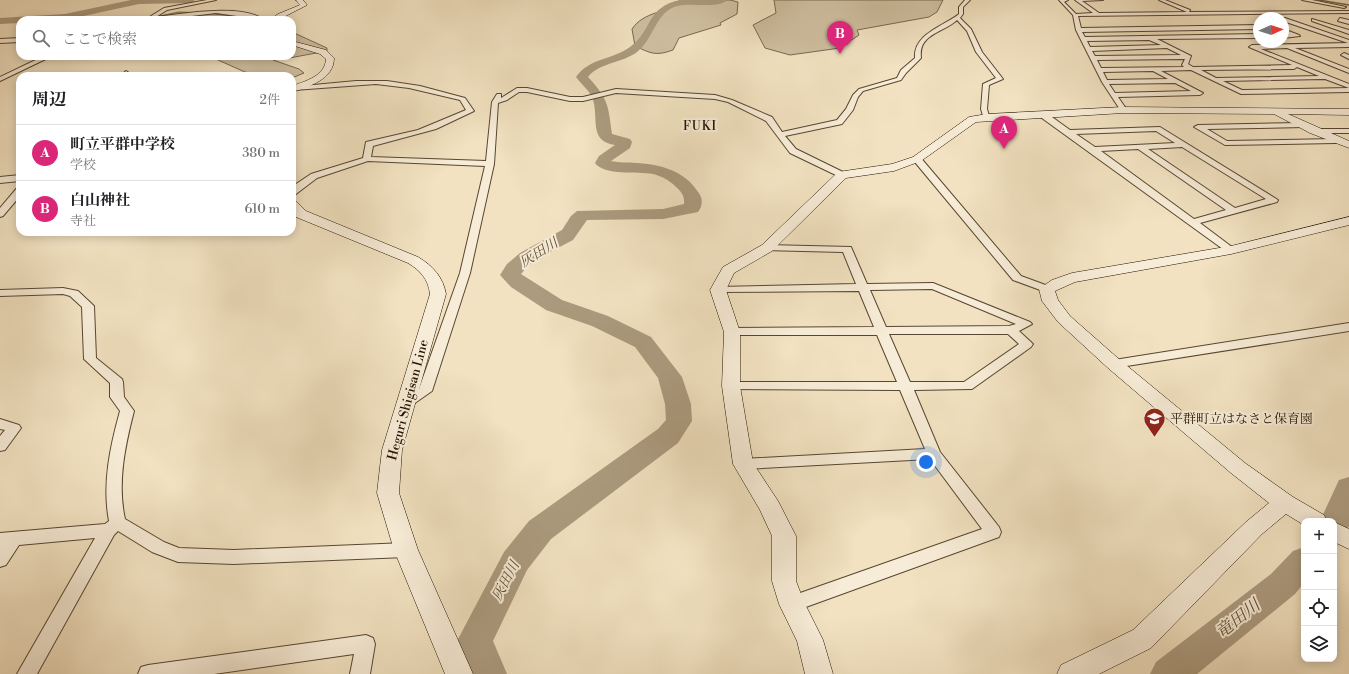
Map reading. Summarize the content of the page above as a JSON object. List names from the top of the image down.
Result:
{
  "streets": {
    "street": ["Heguri Shigisan Line"]
  },
  "districts": ["FUKI"],
  "water": ["灰田川", "竜田川"],
  "places": {
    "school or university": ["平群町立はなさと保育園"]
  },
  "north": "right",
  "page": {
    "search": "ここで検索",
    "pins": ["B", "A"],
    "heading": ["周辺", "2件"],
    "list": [
      {
        "mark": "A",
        "name": "町立平群中学校",
        "note": "学校",
        "value": "380 m"
      },
      {
        "mark": "B",
        "name": "白山神社",
        "note": "寺社",
        "value": "610 m"
      }
    ],
    "map_buttons": ["+", "−"]
  }
}
